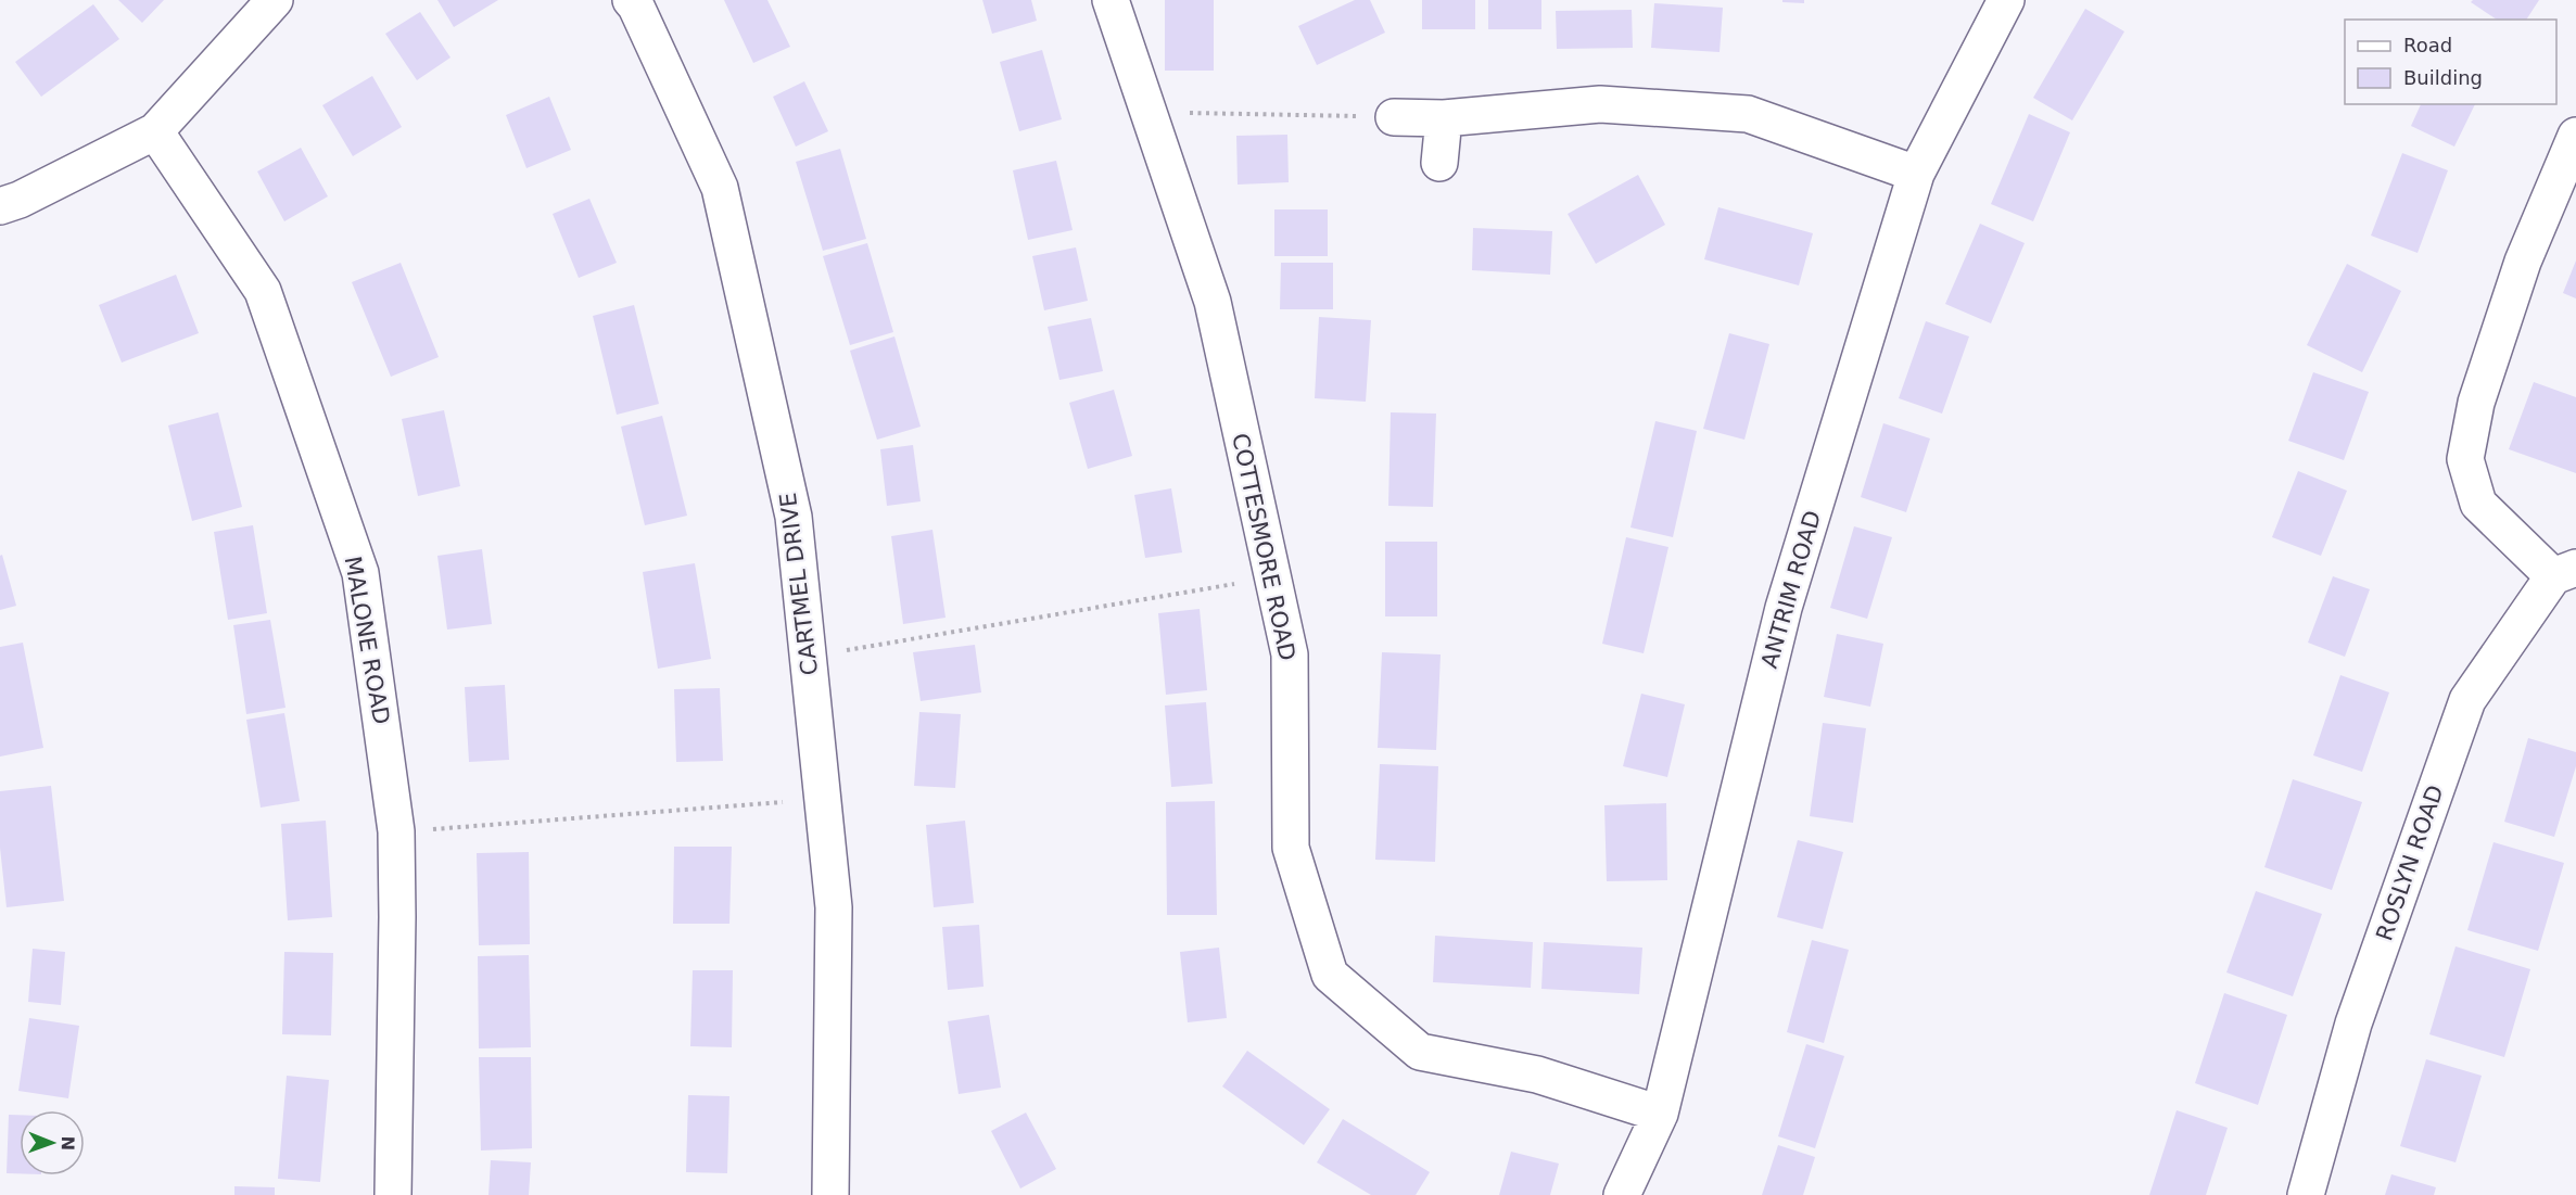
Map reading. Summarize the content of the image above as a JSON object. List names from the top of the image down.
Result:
{
  "streets": {
    "street": [
      "COTTESMORE ROAD",
      "CARTMEL DRIVE",
      "ANTRIM ROAD",
      "MALONE ROAD",
      "ROSLYN ROAD"
    ]
  },
  "crossings": [
    ["COTTESMORE ROAD", "ANTRIM ROAD"]
  ],
  "legend": ["Road", "Building"],
  "north": "right"
}
